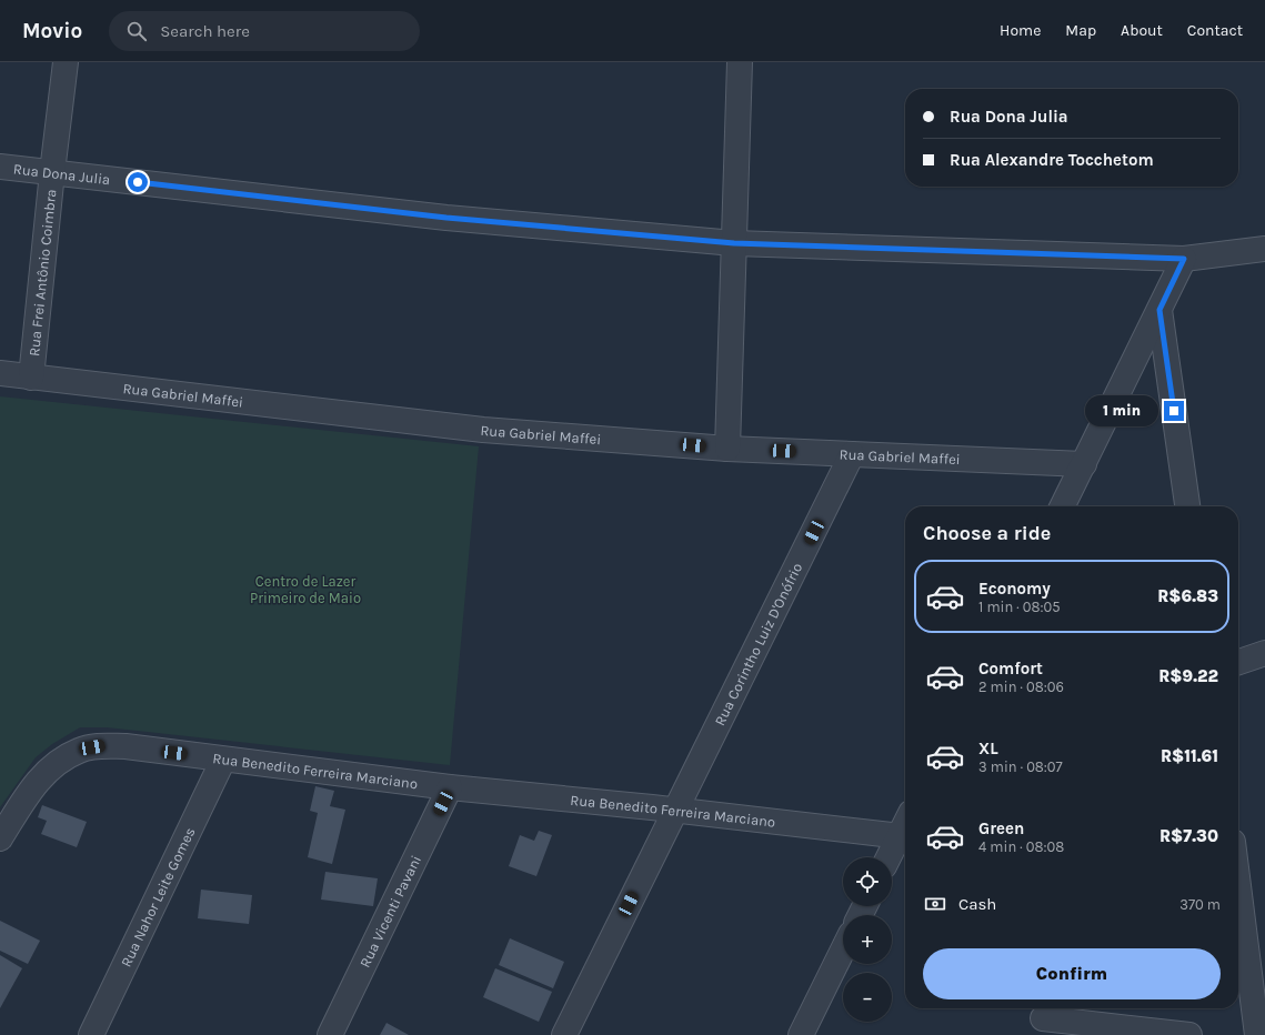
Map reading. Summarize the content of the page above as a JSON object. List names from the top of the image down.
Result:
{
  "streets": {
    "street": [
      "Rua Dona Julia",
      "Rua Frei Antônio Coimbra",
      "Rua Gabriel Maffei",
      "Rua Corintho Luiz D'Onófrio",
      "Rua Benedito Ferreira Marciano",
      "Rua Nahor Leite Gomes",
      "Rua Vicenti Pavani"
    ]
  },
  "crossings": [
    ["Rua Dona Julia", "Rua Frei Antônio Coimbra"],
    ["Rua Frei Antônio Coimbra", "Rua Gabriel Maffei"],
    ["Rua Gabriel Maffei", "Rua Corintho Luiz D'Onófrio"],
    ["Rua Corintho Luiz D'Onófrio", "Rua Benedito Ferreira Marciano"],
    ["Rua Benedito Ferreira Marciano", "Rua Nahor Leite Gomes"],
    ["Rua Benedito Ferreira Marciano", "Rua Vicenti Pavani"]
  ],
  "parks": ["Centro de Lazer Primeiro de Maio"],
  "page": {
    "header": "Movio",
    "search": "Search here",
    "nav": [
      "Home",
      "Map",
      "About",
      "Contact"
    ],
    "banner": ["Rua Dona Julia", "Rua Alexandre Tocchetom"],
    "bubble": "1 min",
    "heading": "Choose a ride",
    "list": [
      {
        "name": "Economy",
        "note": "1 min · 08:05",
        "value": "R$6.83"
      },
      {
        "name": "Comfort",
        "note": "2 min · 08:06",
        "value": "R$9.22"
      },
      {
        "name": "XL",
        "note": "3 min · 08:07",
        "value": "R$11.61"
      },
      {
        "name": "Green",
        "note": "4 min · 08:08",
        "value": "R$7.30"
      }
    ],
    "map_buttons": ["+", "−"],
    "pay": ["Cash", "370 m"],
    "buttons": "Confirm"
  }
}
